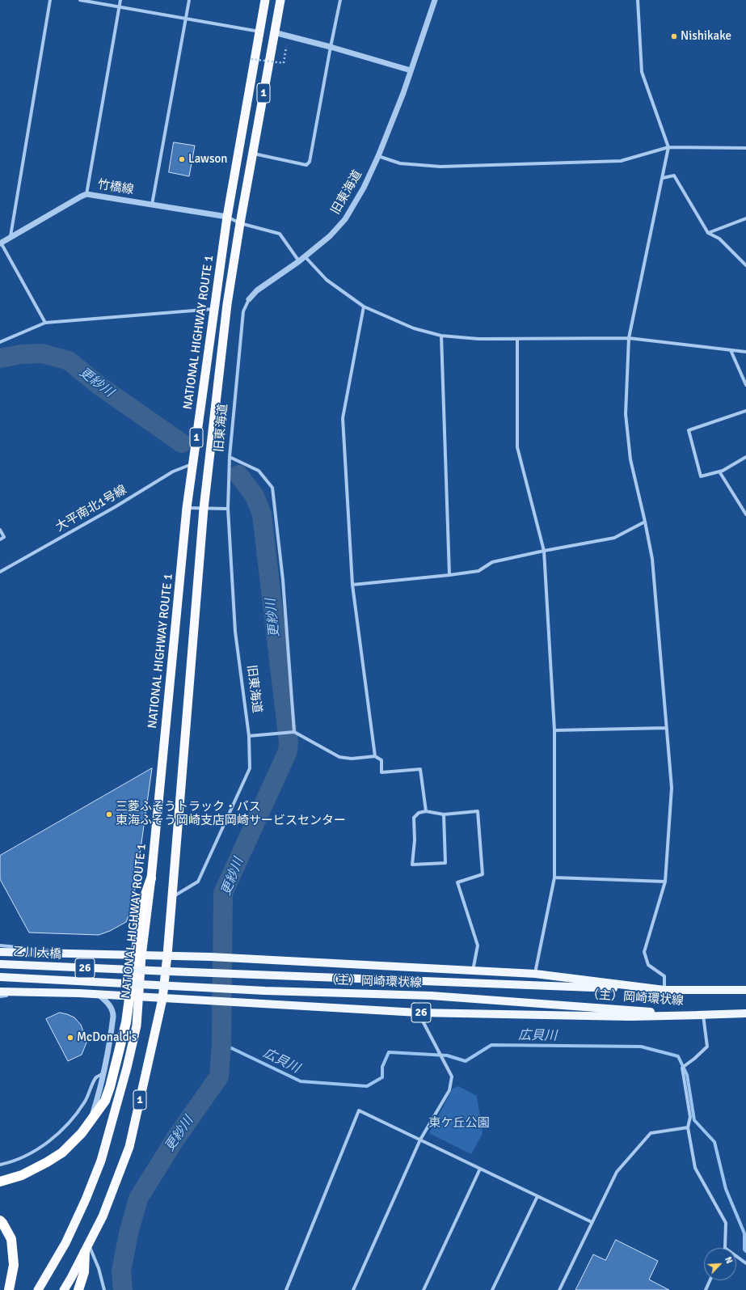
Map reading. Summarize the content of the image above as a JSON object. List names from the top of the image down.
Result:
{
  "streets": {
    "highway": ["1", "NATIONAL HIGHWAY ROUTE 1"],
    "main road": ["乙川大橋", "26", "（主）岡崎環状線"],
    "street": ["竹橋線", "旧東海道", "大平南北1号線"]
  },
  "crossings": [
    ["竹橋線", "NATIONAL HIGHWAY ROUTE 1"],
    ["旧東海道", "NATIONAL HIGHWAY ROUTE 1"],
    ["NATIONAL HIGHWAY ROUTE 1", "大平南北1号線"],
    ["NATIONAL HIGHWAY ROUTE 1", "26"],
    ["乙川大橋", "（主）岡崎環状線"],
    ["26", "（主）岡崎環状線"]
  ],
  "water": ["更紗川", "広貝川"],
  "parks": ["東ケ丘公園"],
  "places": [
    "Nishikake",
    "Lawson",
    "三菱ふそうトラック・バス 東海ふそう岡崎支店岡崎サービスセンター",
    "McDonald's"
  ],
  "north": "top right"
}
